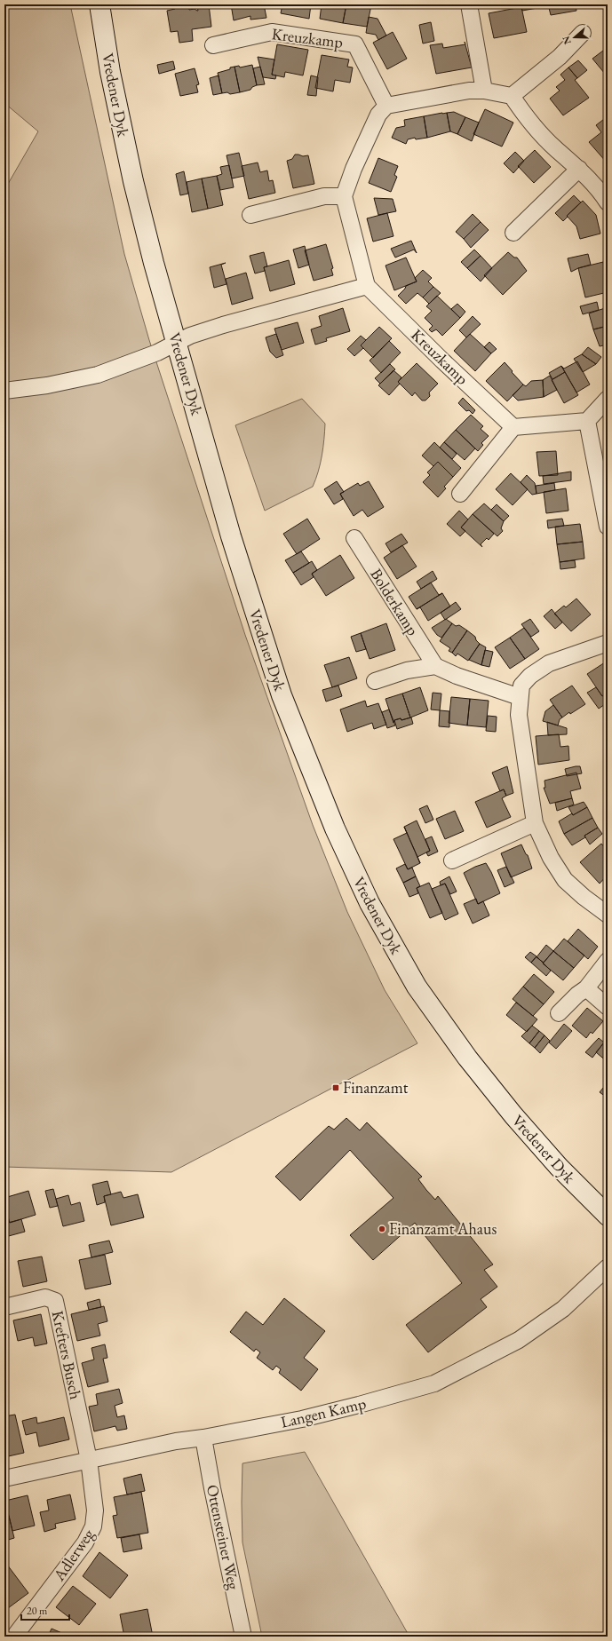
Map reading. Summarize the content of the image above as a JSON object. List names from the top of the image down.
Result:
{
  "streets": {
    "main road": ["Vredener Dyk"],
    "street": [
      "Kreuzkamp",
      "Bolderkamp",
      "Krefters Busch",
      "Langen Kamp",
      "Ottensteiner Weg",
      "Adlerweg"
    ]
  },
  "crossings": [
    ["Krefters Busch", "Langen Kamp"],
    ["Krefters Busch", "Adlerweg"],
    ["Langen Kamp", "Ottensteiner Weg"],
    ["Langen Kamp", "Adlerweg"]
  ],
  "places": {
    "transit": ["Finanzamt"],
    "other": ["Finanzamt Ahaus"]
  },
  "scale_bar": "20 m",
  "north": "left"
}
